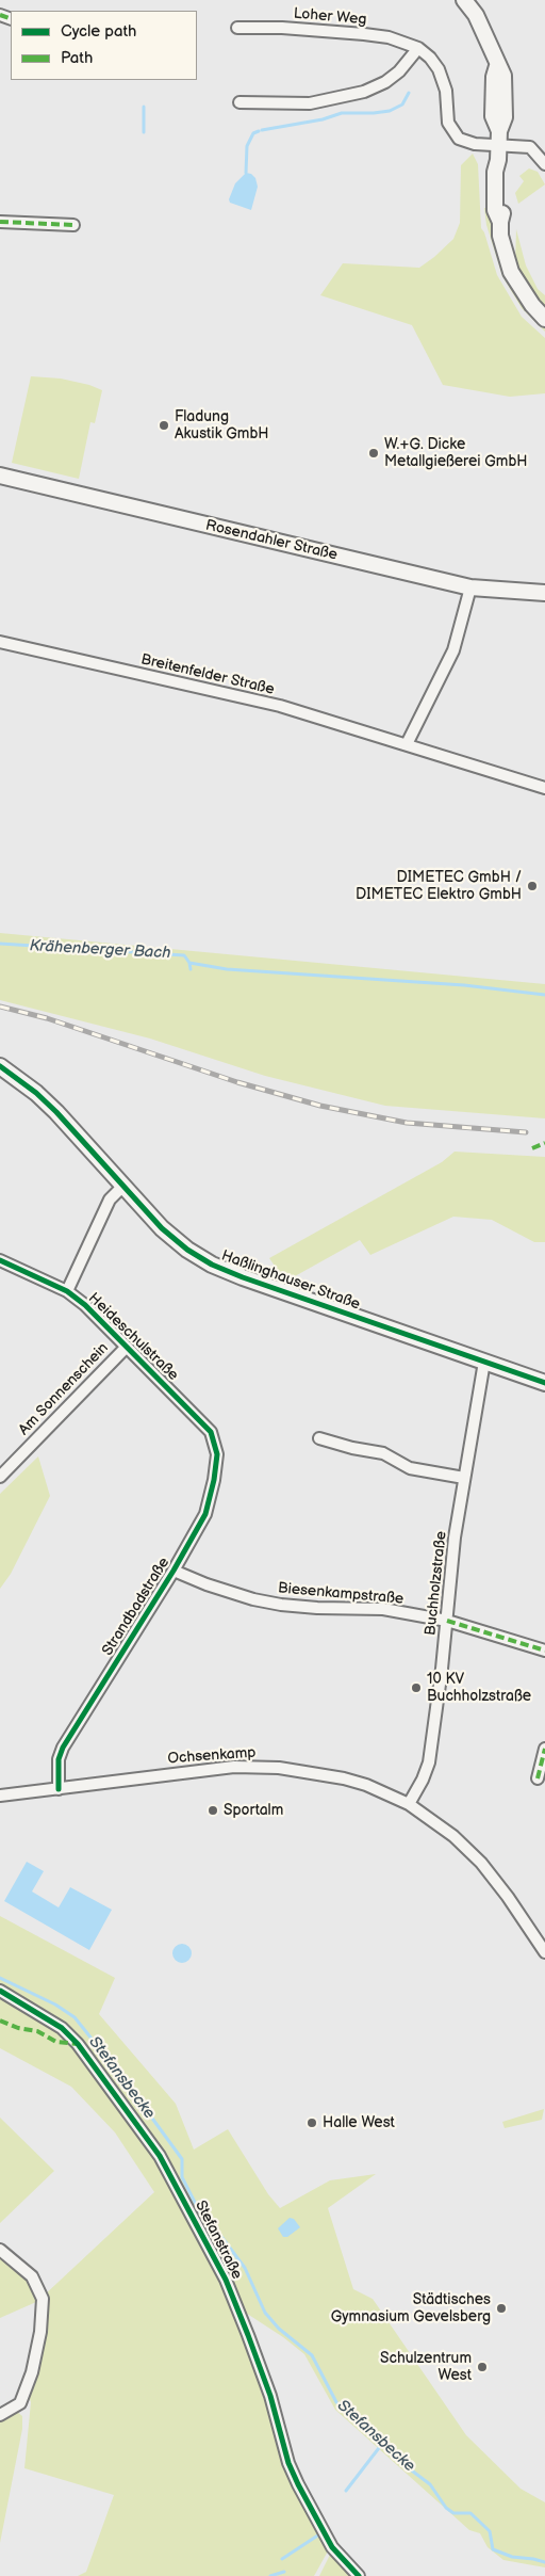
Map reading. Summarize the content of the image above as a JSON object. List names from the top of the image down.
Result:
{
  "streets": {
    "main road": ["Rosendahler Straße", "Haßlinghauser Straße"],
    "street": [
      "Loher Weg",
      "Breitenfelder Straße",
      "Heideschulstraße",
      "Am Sonnenschein",
      "Buchholzstraße",
      "Biesenkampstraße",
      "Strandbadstraße",
      "Ochsenkamp",
      "Stefanstraße"
    ]
  },
  "crossings": [
    ["Haßlinghauser Straße", "Buchholzstraße"],
    ["Heideschulstraße", "Am Sonnenschein"],
    ["Heideschulstraße", "Strandbadstraße"],
    ["Buchholzstraße", "Biesenkampstraße"],
    ["Buchholzstraße", "Ochsenkamp"],
    ["Biesenkampstraße", "Strandbadstraße"],
    ["Strandbadstraße", "Ochsenkamp"]
  ],
  "water": ["Krähenberger Bach", "Stefansbecke"],
  "places": [
    "Fladung Akustik GmbH",
    "W.+G. Dicke Metallgießerei GmbH",
    "DIMETEC GmbH / DIMETEC Elektro GmbH",
    "10 KV Buchholzstraße",
    "Sportalm",
    "Halle West",
    "Städtisches Gymnasium Gevelsberg",
    "Schulzentrum West"
  ],
  "legend": ["Cycle path", "Path"]
}
